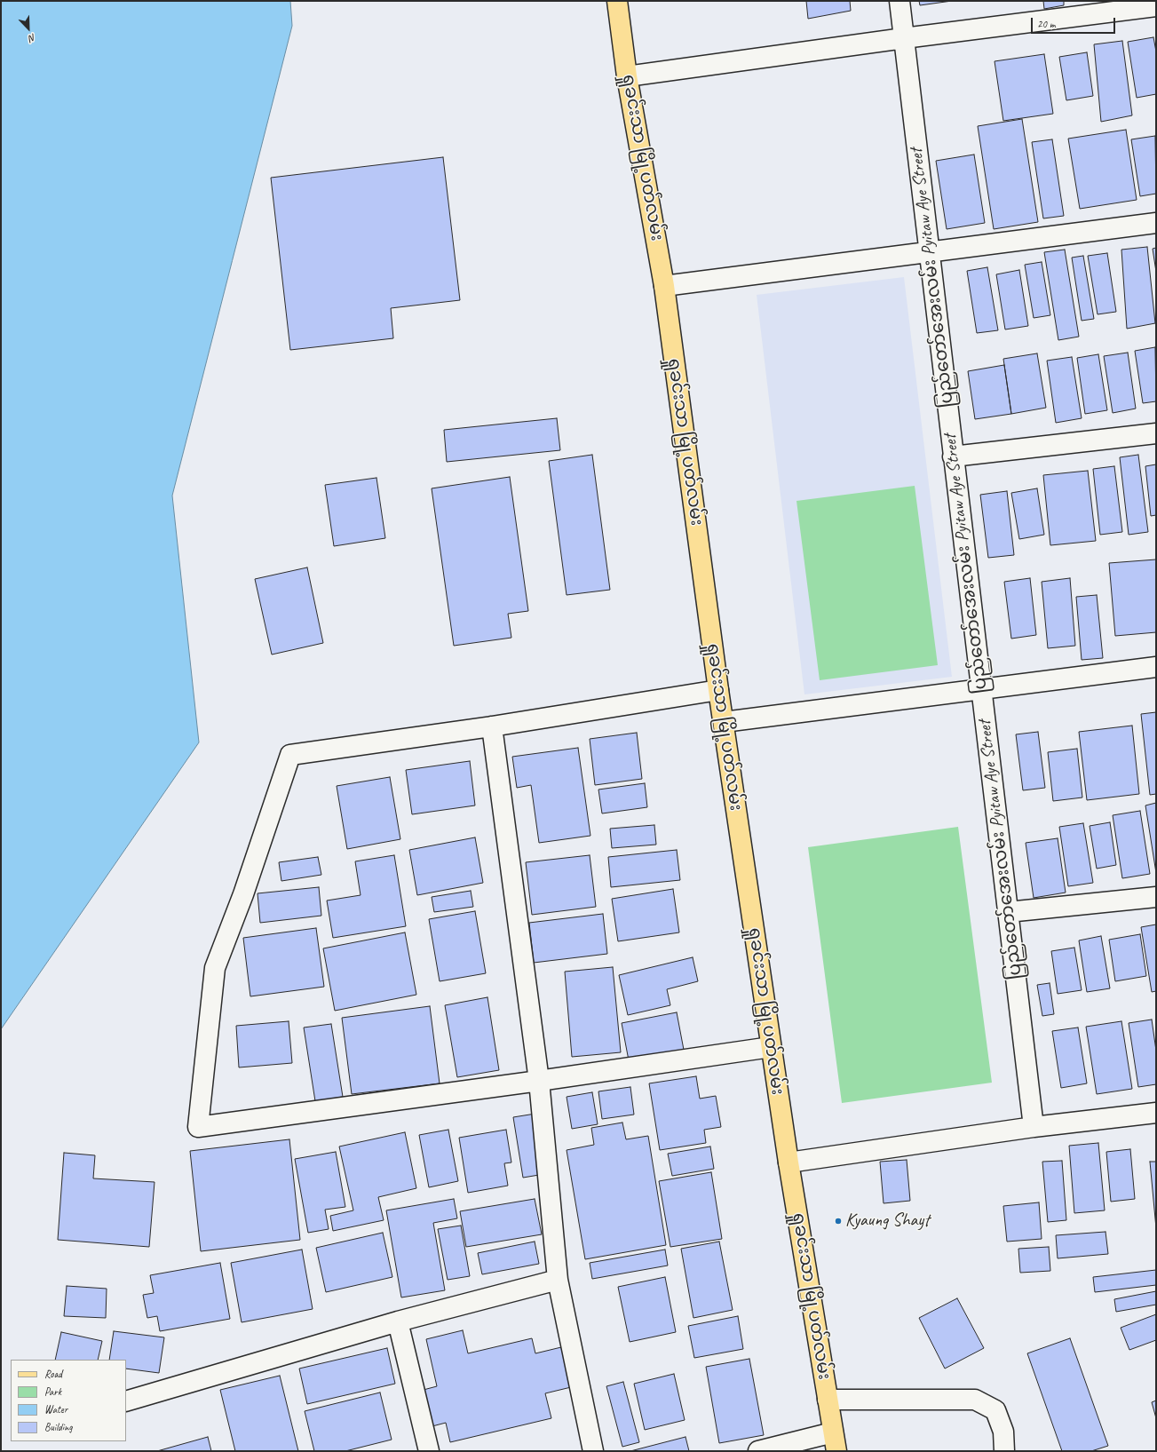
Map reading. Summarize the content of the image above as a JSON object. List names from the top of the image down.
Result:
{
  "streets": {
    "main road": ["ရှုခင်းသာ မြို့ပတ်လမ်း"],
    "street": ["ပြည်တော်အေးလမ်း Pyitaw Aye Street"]
  },
  "places": ["Kyaung Shayt"],
  "legend": [
    "Road",
    "Park",
    "Water",
    "Building"
  ],
  "scale_bar": "20 m",
  "north": "bottom right"
}
